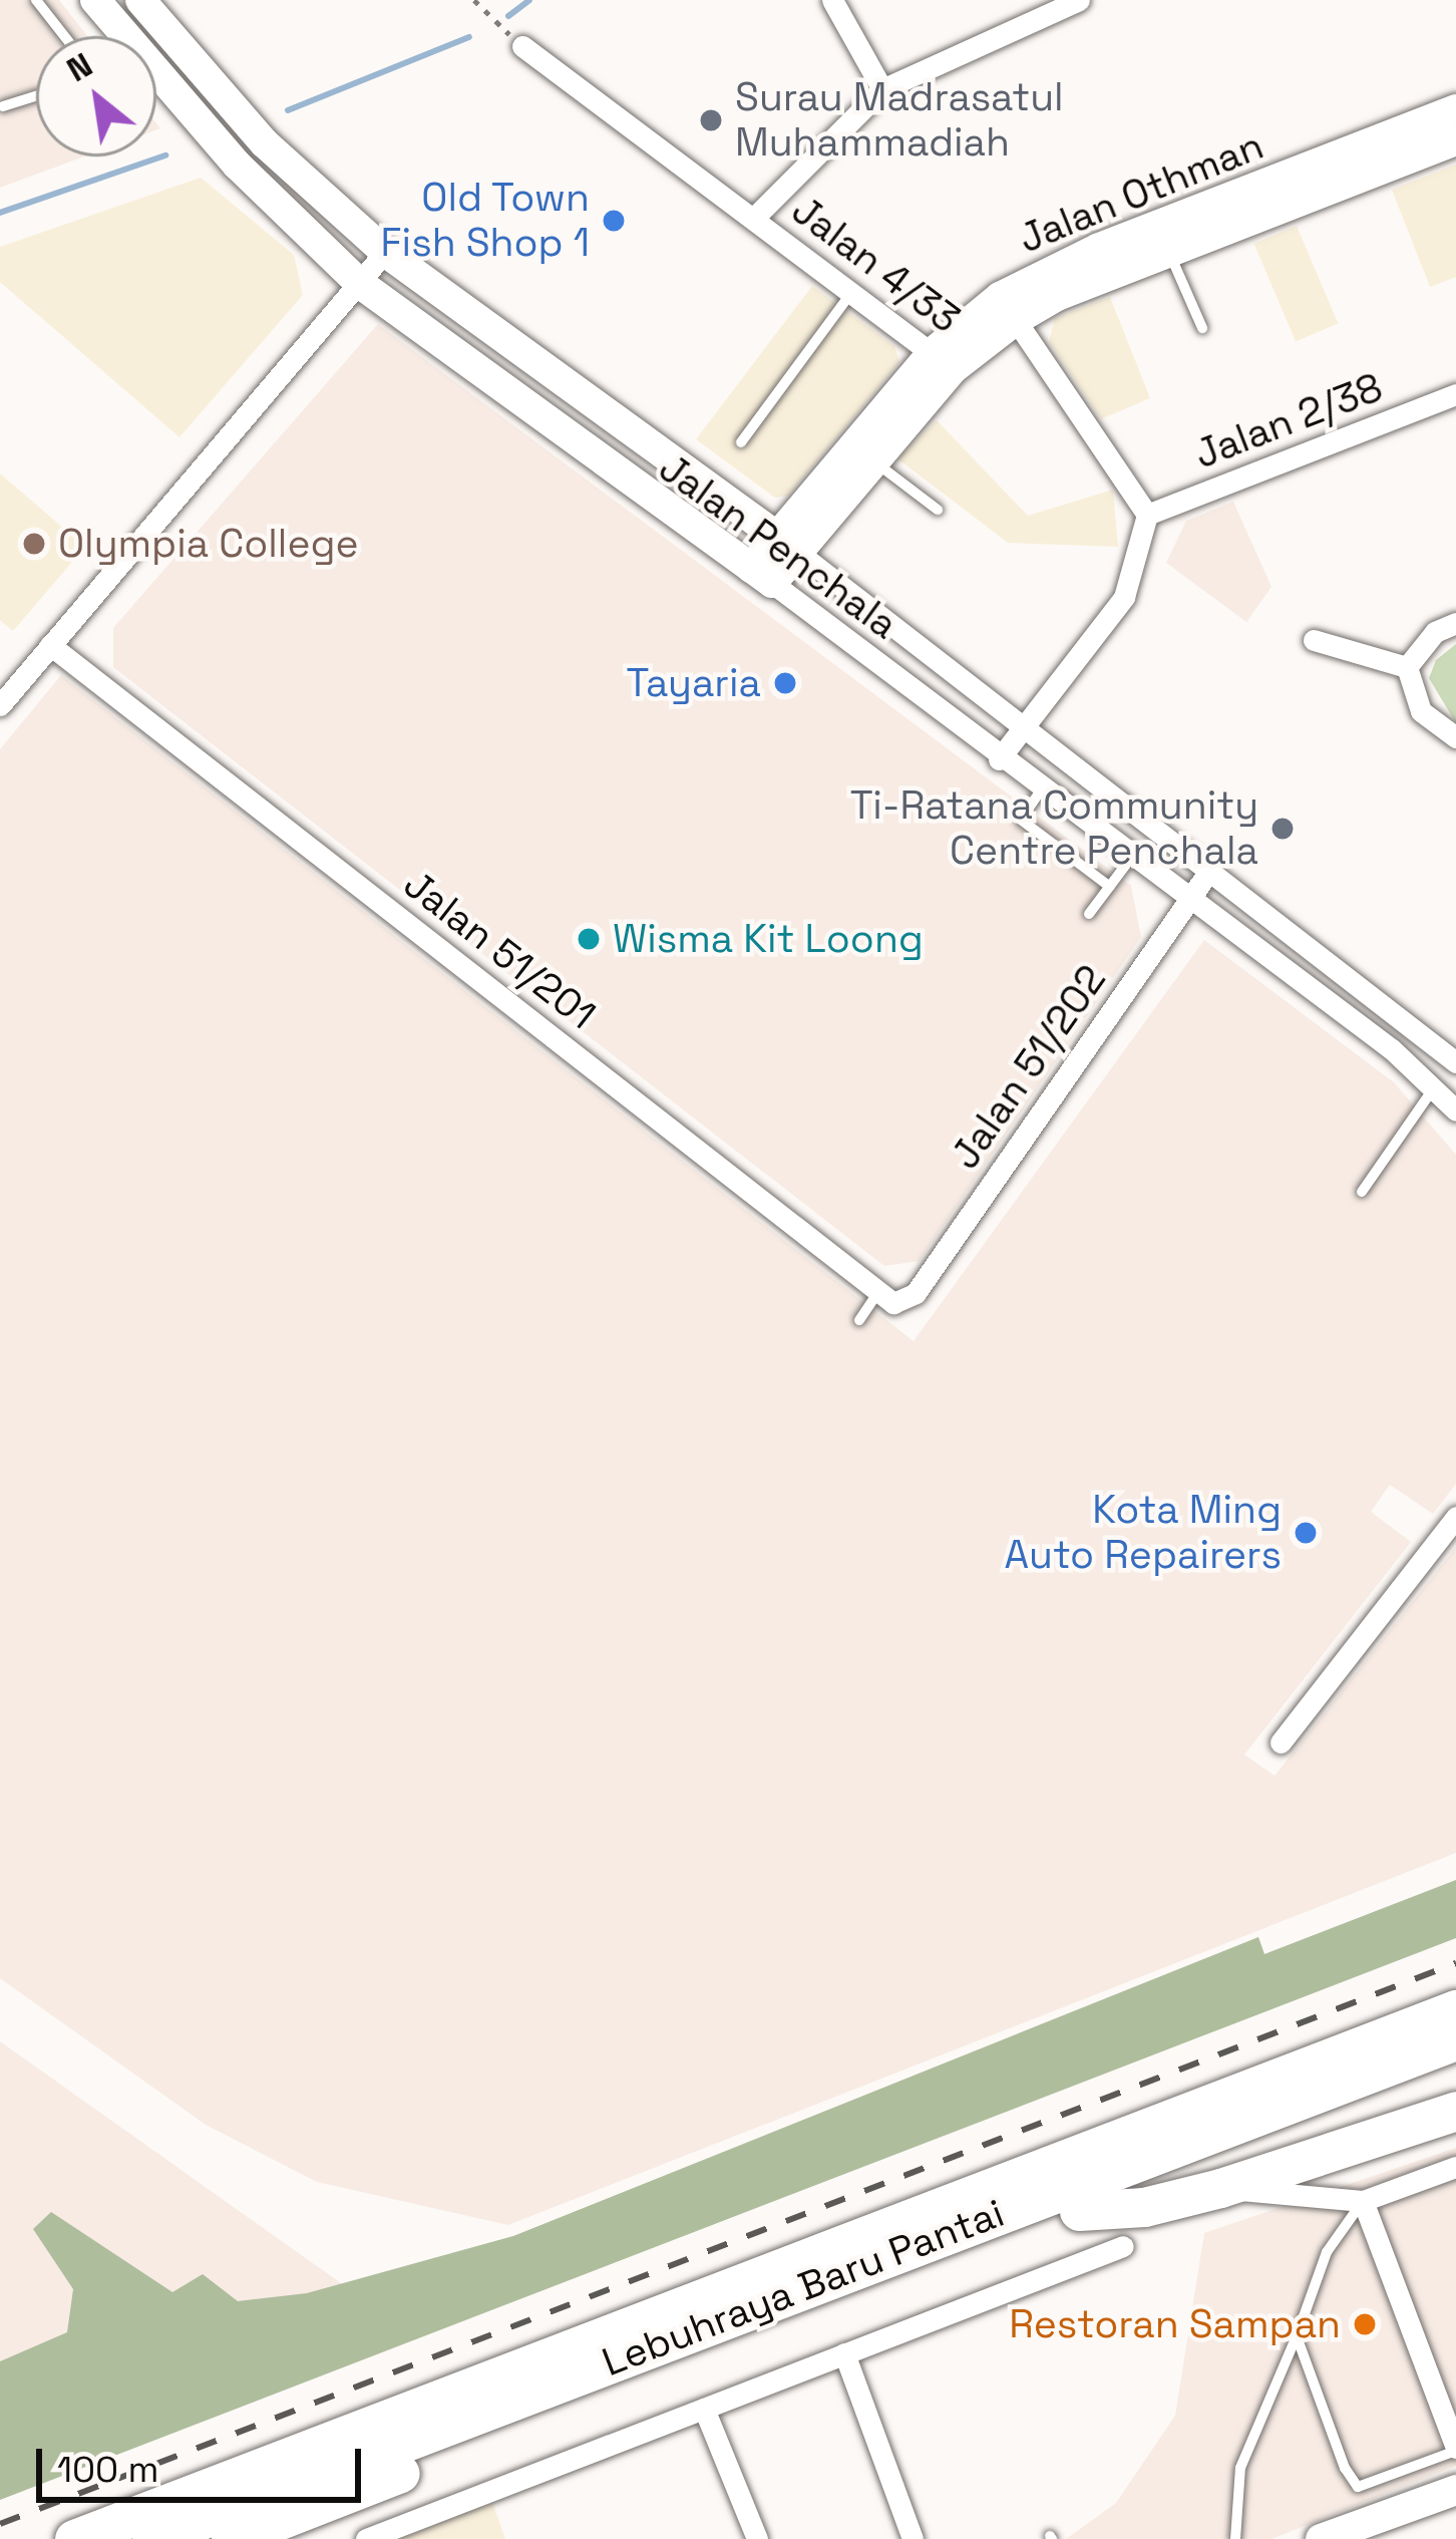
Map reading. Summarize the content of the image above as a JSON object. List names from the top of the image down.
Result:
{
  "streets": {
    "highway": ["Lebuhraya Baru Pantai"],
    "main road": ["Jalan Othman", "Jalan Penchala"],
    "street": [
      "Jalan 4/33",
      "Jalan 2/38",
      "Jalan 51/201",
      "Jalan 51/202"
    ]
  },
  "crossings": [
    ["Jalan Othman", "Jalan 4/33"],
    ["Jalan Othman", "Jalan Penchala"],
    ["Jalan Penchala", "Jalan 51/202"],
    ["Jalan 51/201", "Jalan 51/202"]
  ],
  "places": [
    "Surau Madrasatul Muhammadiah",
    "Old Town Fish Shop 1",
    "Olympia College",
    "Tayaria",
    "Ti-Ratana Community Centre Penchala",
    "Wisma Kit Loong",
    "Kota Ming Auto Repairers",
    "Restoran Sampan"
  ],
  "scale_bar": "100 m",
  "north": "top left"
}
